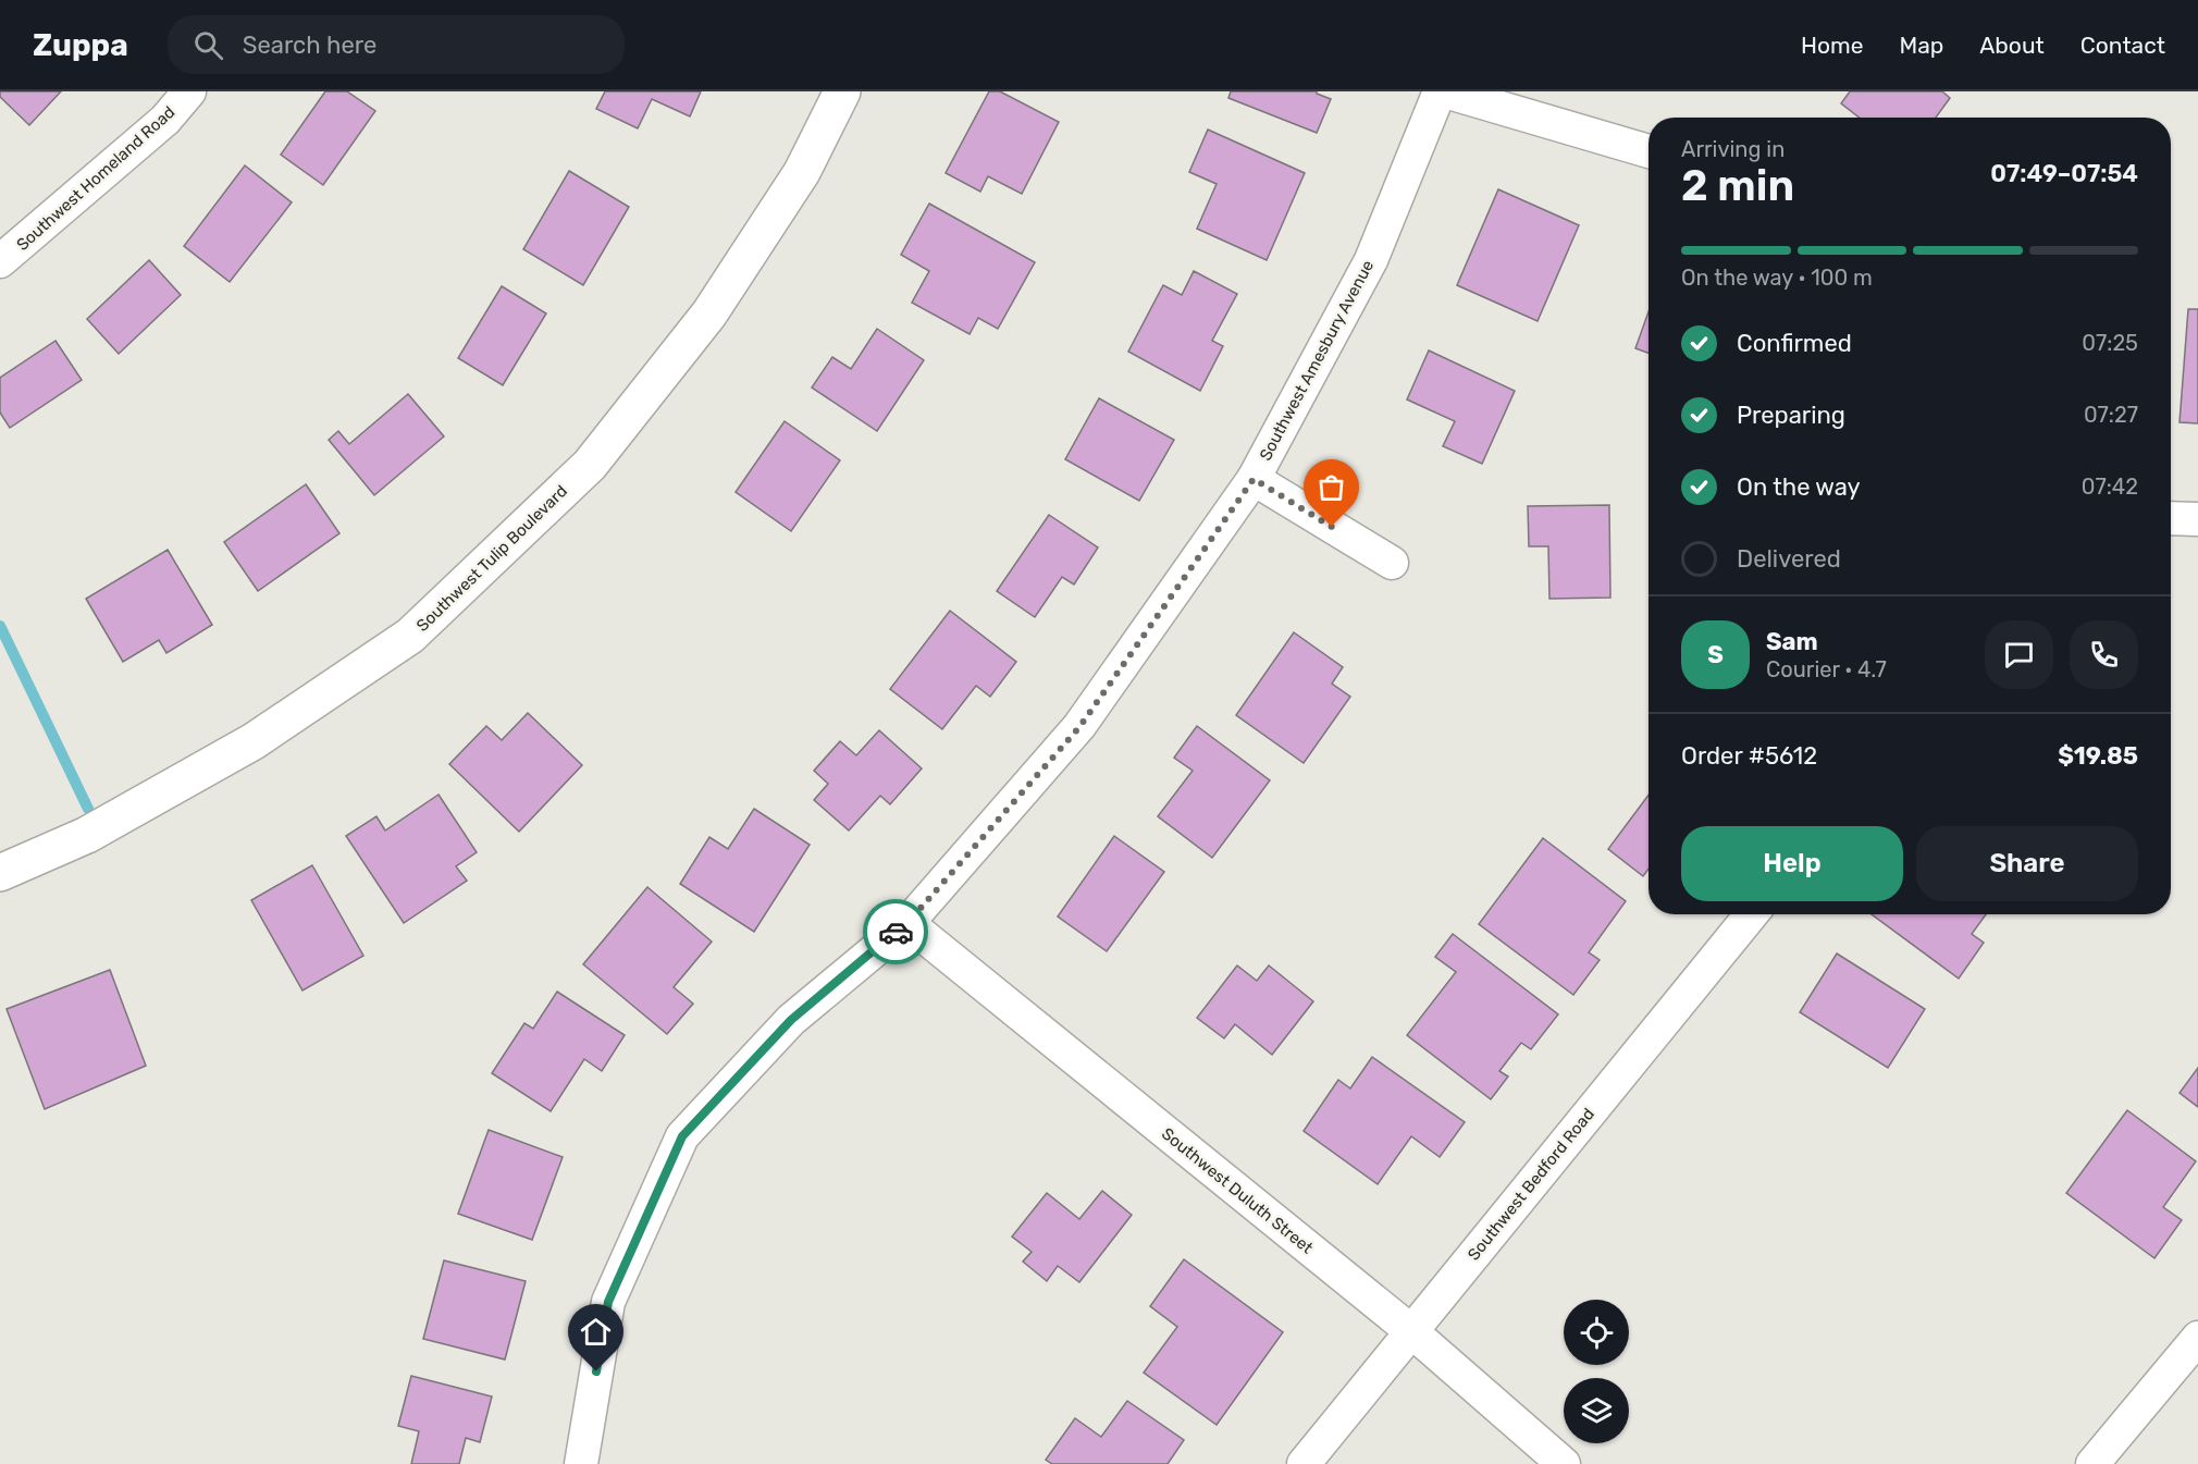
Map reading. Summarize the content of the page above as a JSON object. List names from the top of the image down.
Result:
{
  "streets": {
    "street": [
      "Southwest Homeland Road",
      "Southwest Amesbury Avenue",
      "Southwest Tulip Boulevard",
      "Southwest Bedford Road",
      "Southwest Duluth Street"
    ]
  },
  "crossings": [
    ["Southwest Amesbury Avenue", "Southwest Duluth Street"],
    ["Southwest Bedford Road", "Southwest Duluth Street"]
  ],
  "page": {
    "header": "Zuppa",
    "search": "Search here",
    "nav": [
      "Home",
      "Map",
      "About",
      "Contact"
    ],
    "heading": ["2 min", "Arriving in", "07:49–07:54"],
    "panel": [
      "Sam",
      "Courier · 4.7",
      "Order #5612",
      "$19.85"
    ],
    "bar": "On the way · 100 m",
    "list": [
      ["Confirmed", "07:25"],
      ["Preparing", "07:27"],
      ["On the way", "07:42"],
      "Delivered"
    ],
    "round": "S",
    "buttons": ["Help", "Share"]
  }
}
